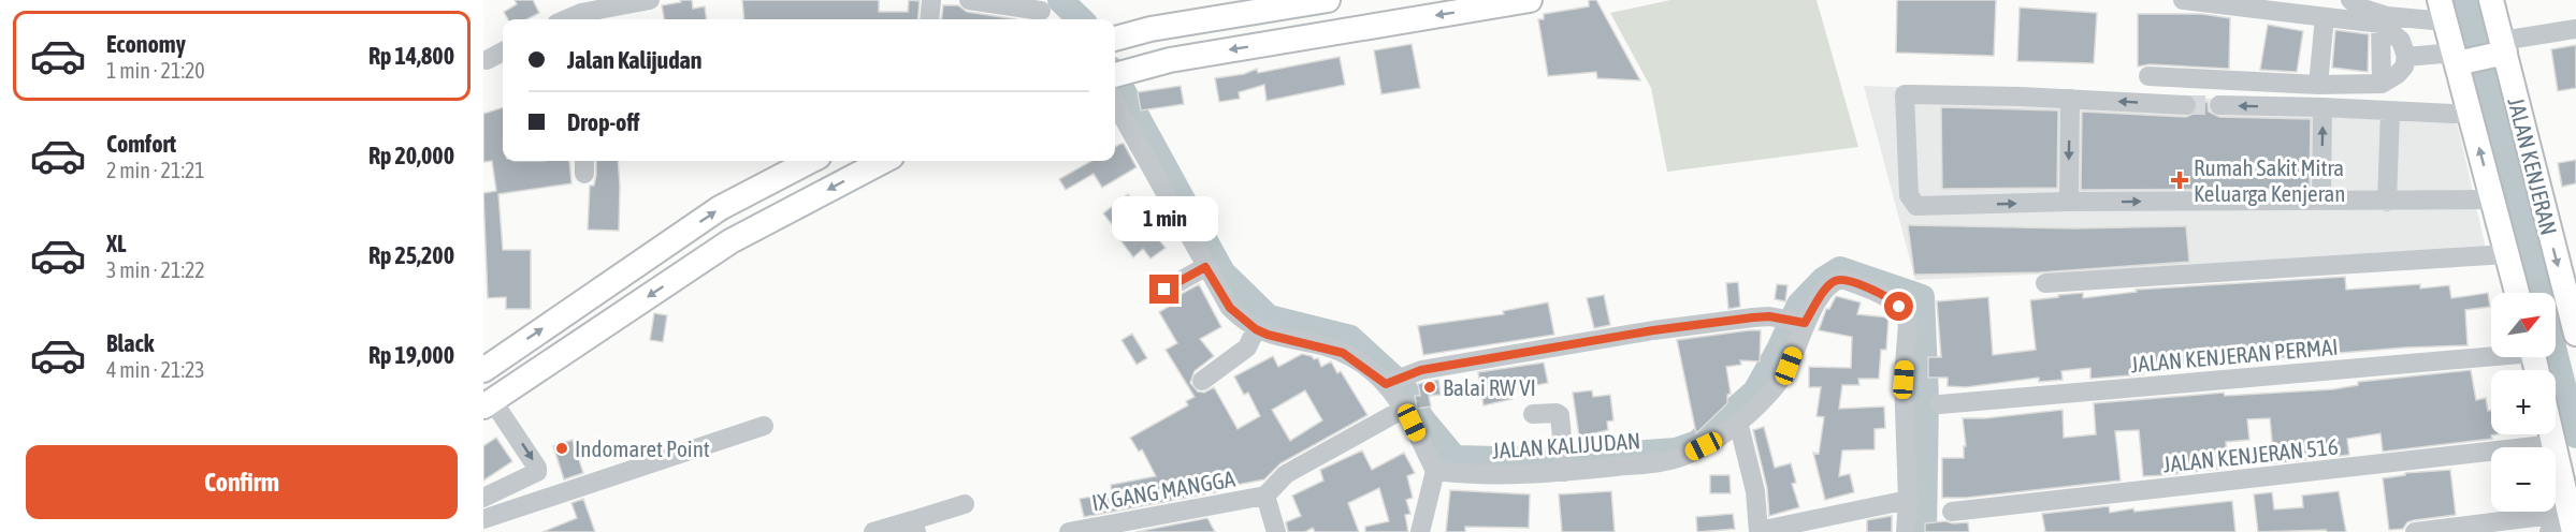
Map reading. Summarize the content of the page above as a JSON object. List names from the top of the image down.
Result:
{
  "streets": {
    "main road": ["JALAN KENJERAN"],
    "street": [
      "JALAN KENJERAN PERMAI",
      "JALAN KALIJUDAN",
      "JALAN KENJERAN 516",
      "IX GANG MANGGA"
    ]
  },
  "places": {
    "health": ["Rumah Sakit Mitra Keluarga Kenjeran"],
    "other": ["Balai RW VI", "Indomaret Point"]
  },
  "north": "top right",
  "page": {
    "list": [
      {
        "name": "Economy",
        "note": "1 min · 21:20",
        "value": "Rp 14,800"
      },
      {
        "name": "Comfort",
        "note": "2 min · 21:21",
        "value": "Rp 20,000"
      },
      {
        "name": "XL",
        "note": "3 min · 21:22",
        "value": "Rp 25,200"
      },
      {
        "name": "Black",
        "note": "4 min · 21:23",
        "value": "Rp 19,000"
      }
    ],
    "banner": ["Jalan Kalijudan", "Drop-off"],
    "bubble": "1 min",
    "map_buttons": ["+", "−"],
    "buttons": "Confirm"
  }
}
